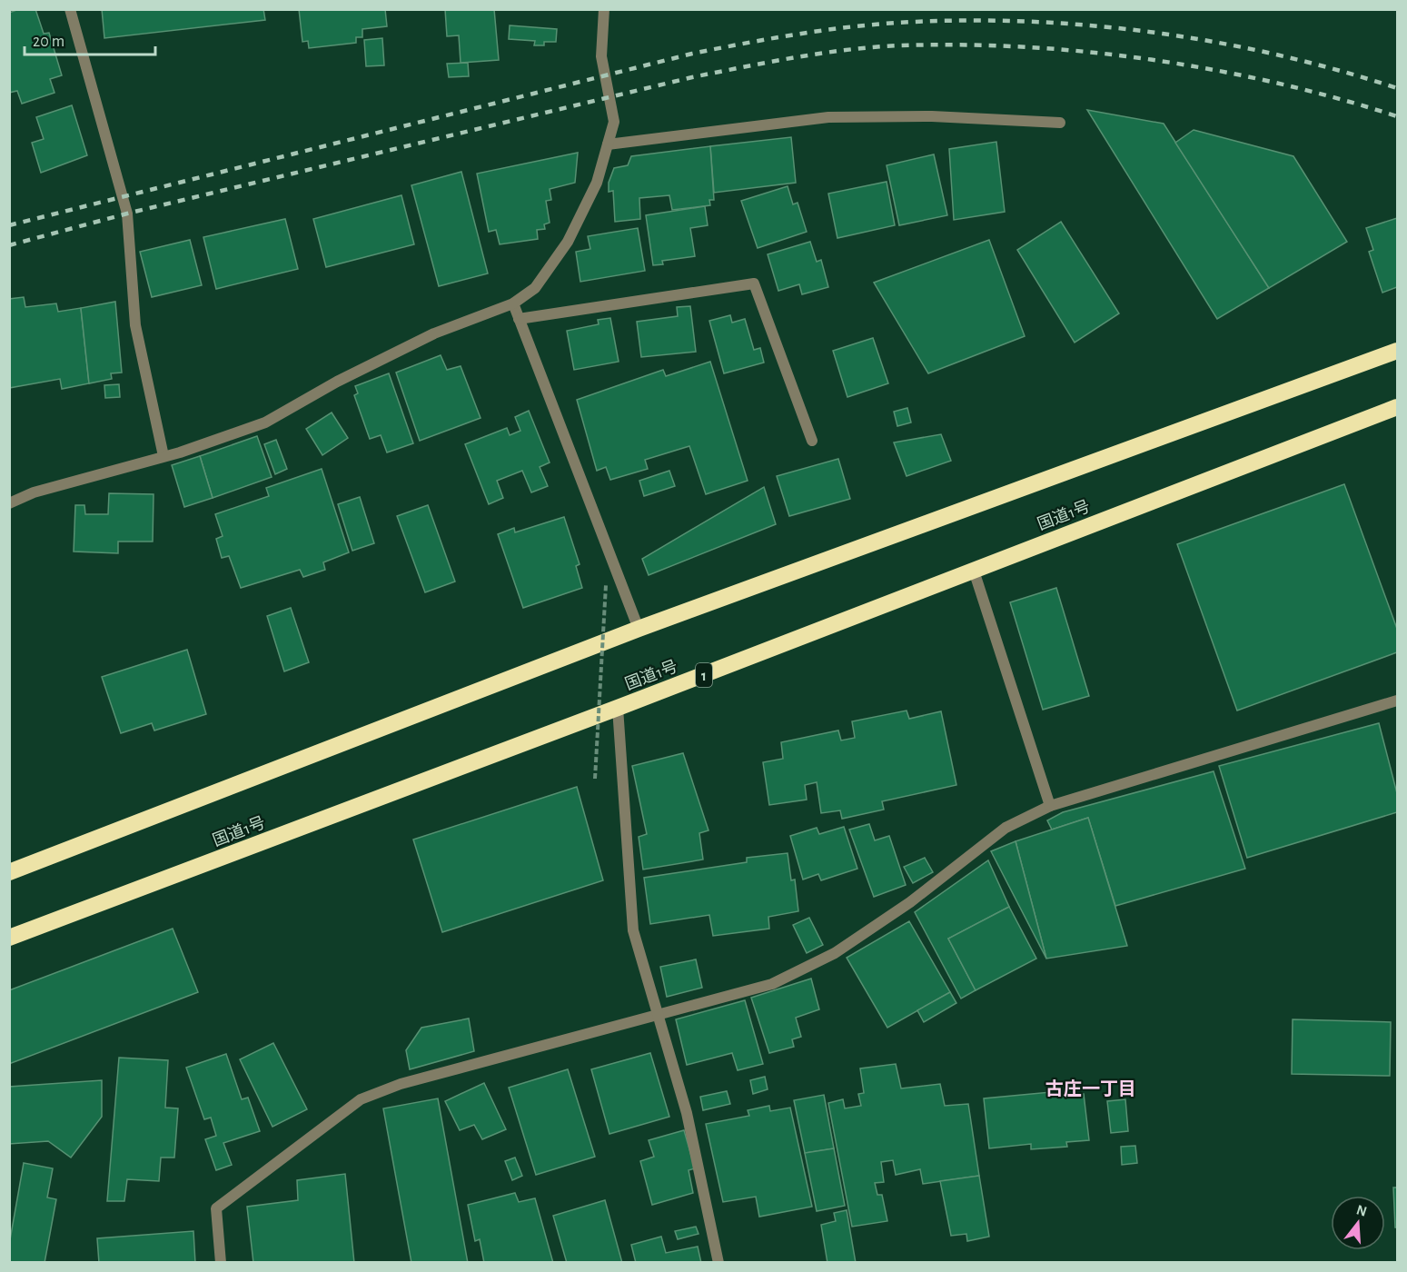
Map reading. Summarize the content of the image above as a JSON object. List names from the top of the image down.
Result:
{
  "streets": {
    "highway": ["国道1号", "1"]
  },
  "districts": ["古庄一丁目"],
  "scale_bar": "20 m",
  "north": "top"
}
